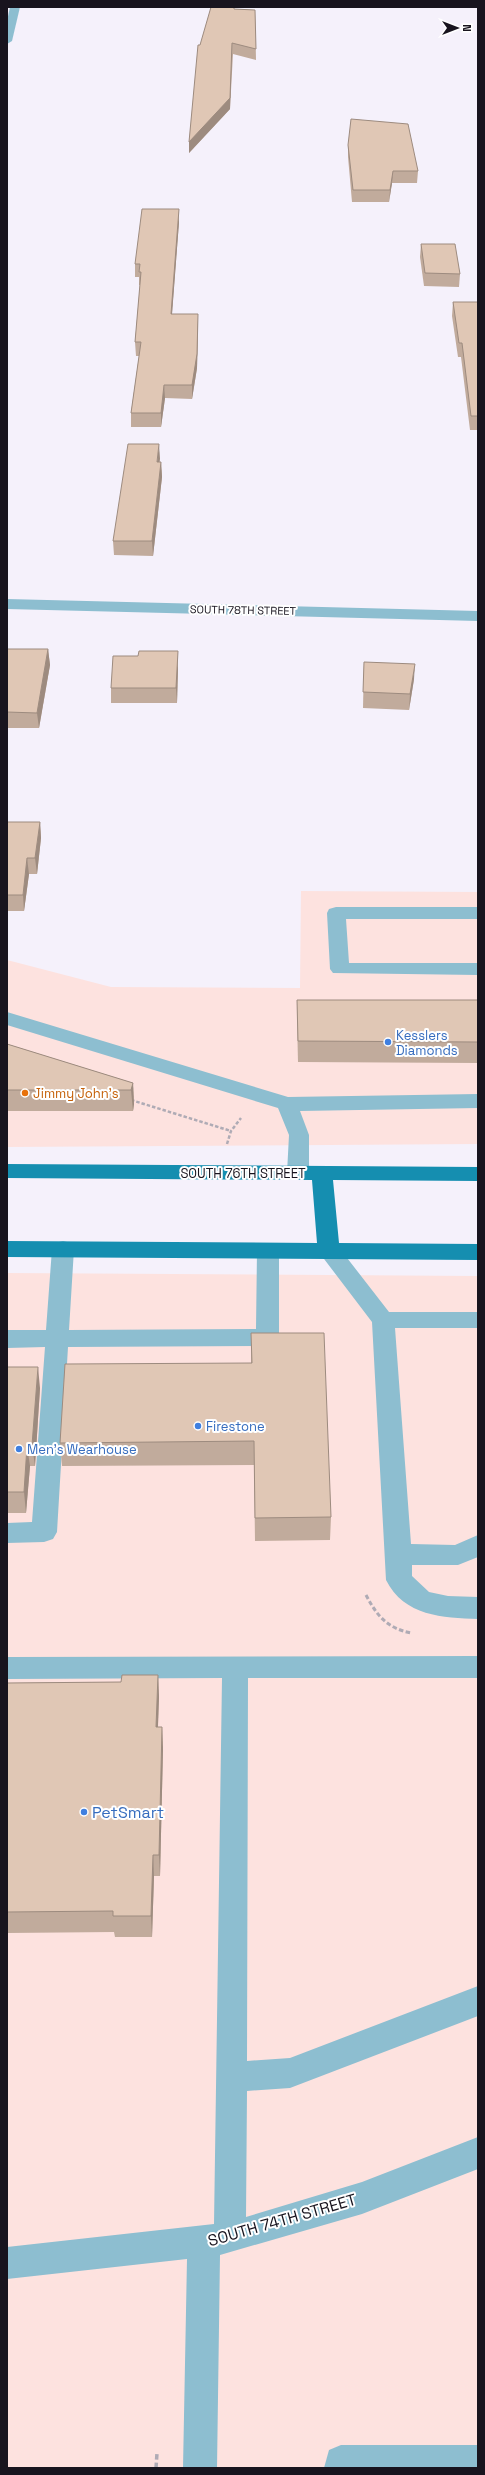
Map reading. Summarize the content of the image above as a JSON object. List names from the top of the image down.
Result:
{
  "streets": {
    "main road": ["SOUTH 76TH STREET"],
    "street": ["SOUTH 78TH STREET", "SOUTH 74TH STREET"]
  },
  "places": [
    "Kesslers Diamonds",
    "Jimmy John's",
    "Firestone",
    "Men's Wearhouse",
    "PetSmart"
  ],
  "north": "right"
}
